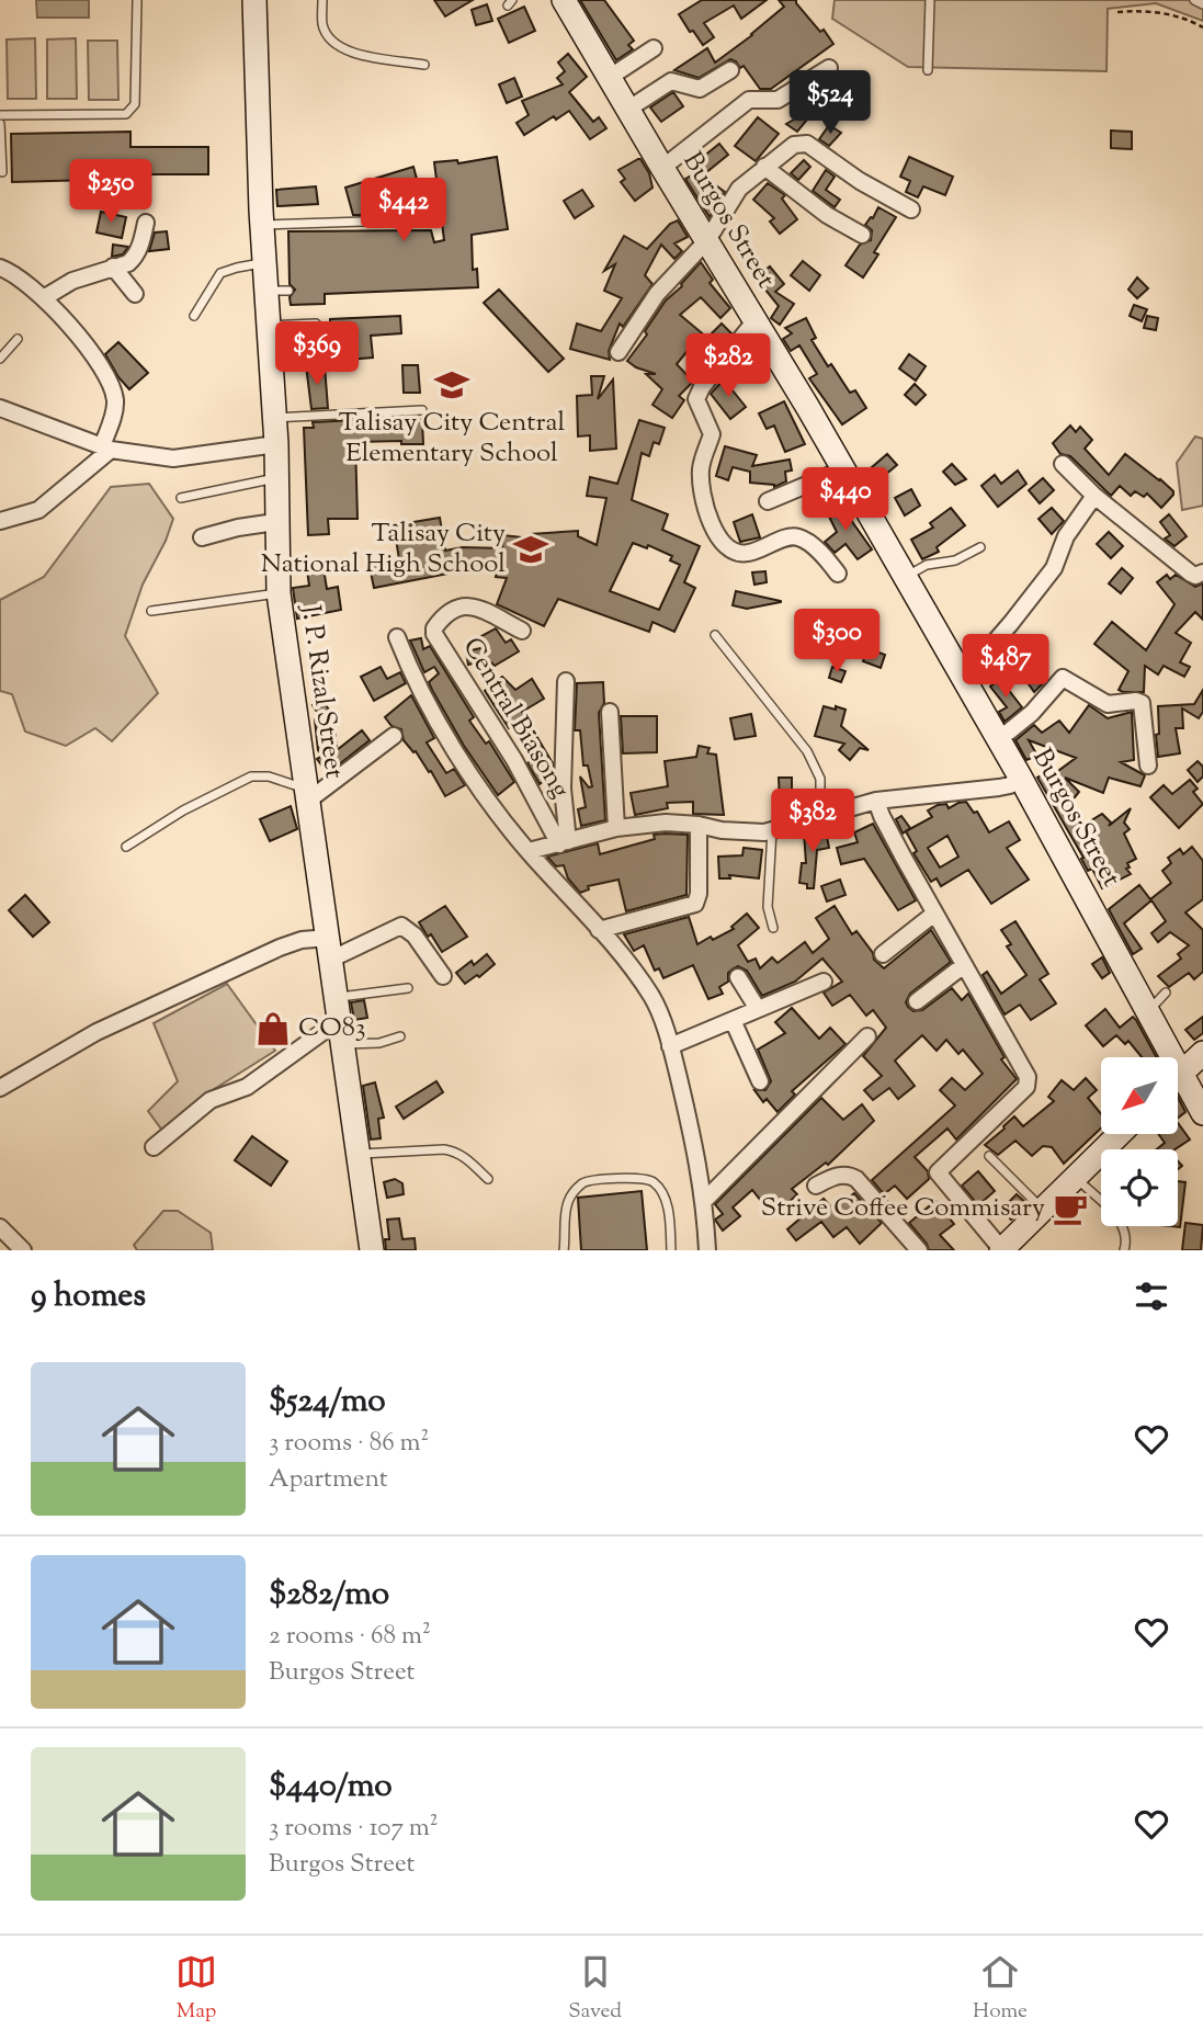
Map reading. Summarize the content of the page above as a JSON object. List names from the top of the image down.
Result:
{
  "streets": {
    "street": ["Burgos Street", "J. P. Rizal Street", "Central Biasong"]
  },
  "places": {
    "school or university": ["Talisay City Central Elementary School", "Talisay City National High School"],
    "shop": ["CO83"],
    "cafe": ["Strive Coffee Commisary"]
  },
  "north": "bottom left",
  "page": {
    "price": [
      "$524",
      "$250",
      "$442",
      "$369",
      "$282",
      "$440",
      "$300",
      "$487",
      "$382"
    ],
    "heading": "9 homes",
    "list": [
      {
        "name": "$524/mo",
        "note": "3 rooms · 86 m² · Apartment"
      },
      {
        "name": "$282/mo",
        "note": "2 rooms · 68 m² · Burgos Street"
      },
      {
        "name": "$440/mo",
        "note": "3 rooms · 107 m² · Burgos Street"
      }
    ],
    "tabs": ["Map", "Saved", "Home"]
  }
}
